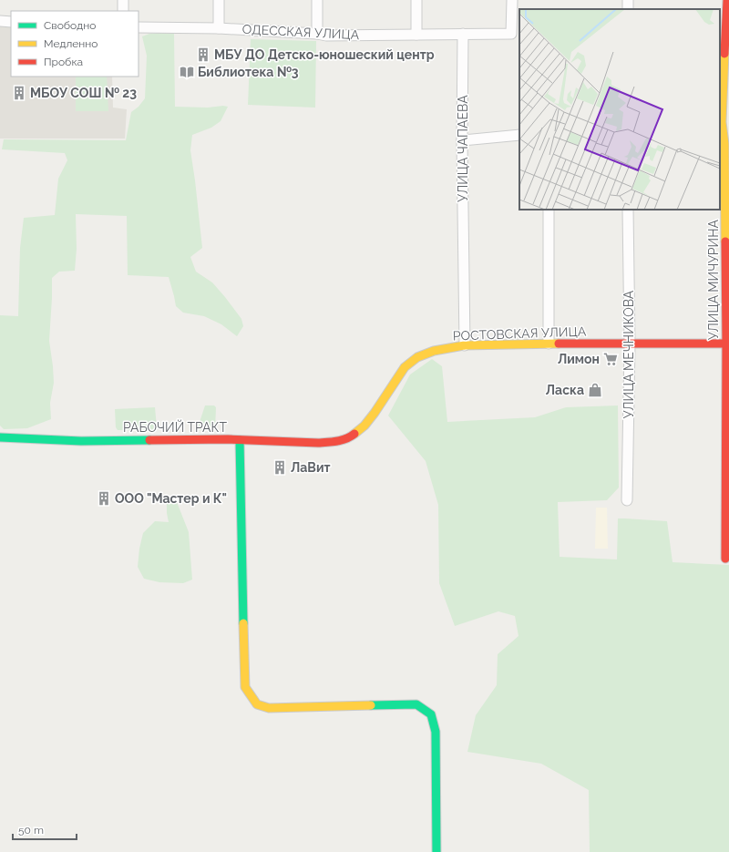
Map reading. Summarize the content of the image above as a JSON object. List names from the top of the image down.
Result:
{
  "streets": {
    "street": [
      "ОДЕССКАЯ УЛИЦА",
      "УЛИЦА ЧАПАЕВА",
      "УЛИЦА МИЧУРИНА",
      "РОСТОВСКАЯ УЛИЦА",
      "УЛИЦА МЕЧНИКОВА",
      "РАБОЧИЙ ТРАКТ"
    ]
  },
  "crossings": [
    ["ОДЕССКАЯ УЛИЦА", "УЛИЦА ЧАПАЕВА"],
    ["УЛИЦА ЧАПАЕВА", "РОСТОВСКАЯ УЛИЦА"],
    ["УЛИЦА МИЧУРИНА", "РОСТОВСКАЯ УЛИЦА"],
    ["РОСТОВСКАЯ УЛИЦА", "УЛИЦА МЕЧНИКОВА"],
    ["РОСТОВСКАЯ УЛИЦА", "РАБОЧИЙ ТРАКТ"]
  ],
  "places": {
    "building": [
      "МБУ ДО Детско-юношеский центр",
      "МБОУ СОШ № 23",
      "ЛаВит",
      "ООО \"Мастер и К\""
    ],
    "library": ["Библиотека №3"],
    "supermarket": ["Лимон"],
    "shop": ["Ласка"]
  },
  "legend": ["Свободно", "Медленно", "Пробка"],
  "scale_bar": "50 m"
}
